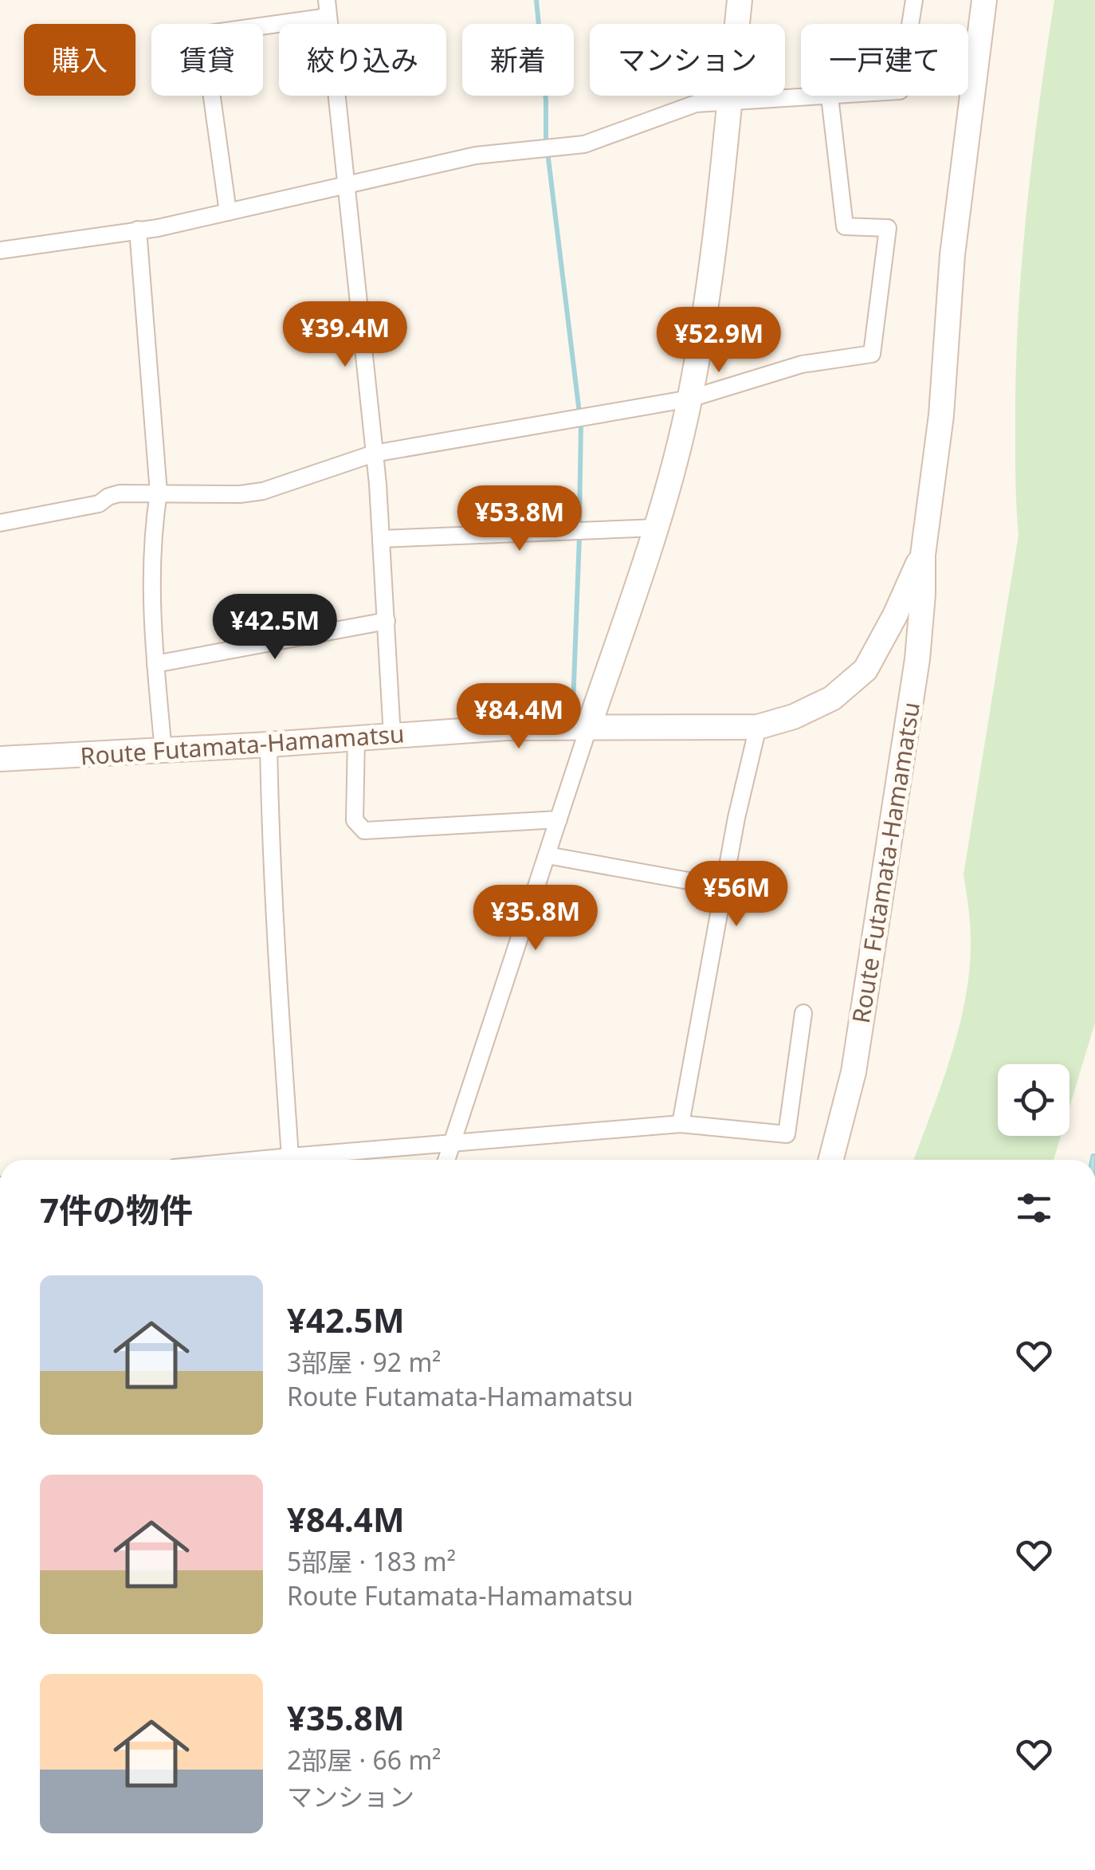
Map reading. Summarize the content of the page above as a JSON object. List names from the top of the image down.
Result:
{
  "streets": {
    "main road": ["Route Futamata-Hamamatsu"]
  },
  "page": {
    "chip": [
      "購入",
      "賃貸",
      "絞り込み",
      "新着",
      "マンション",
      "一戸建て"
    ],
    "price": [
      "¥39.4M",
      "¥52.9M",
      "¥53.8M",
      "¥42.5M",
      "¥84.4M",
      "¥56M",
      "¥35.8M"
    ],
    "heading": "7件の物件",
    "list": [
      {
        "name": "¥42.5M",
        "note": "3部屋 · 92 m² · Route Futamata-Hamamatsu"
      },
      {
        "name": "¥84.4M",
        "note": "5部屋 · 183 m² · Route Futamata-Hamamatsu"
      },
      {
        "name": "¥35.8M",
        "note": "2部屋 · 66 m² · マンション"
      }
    ]
  }
}
